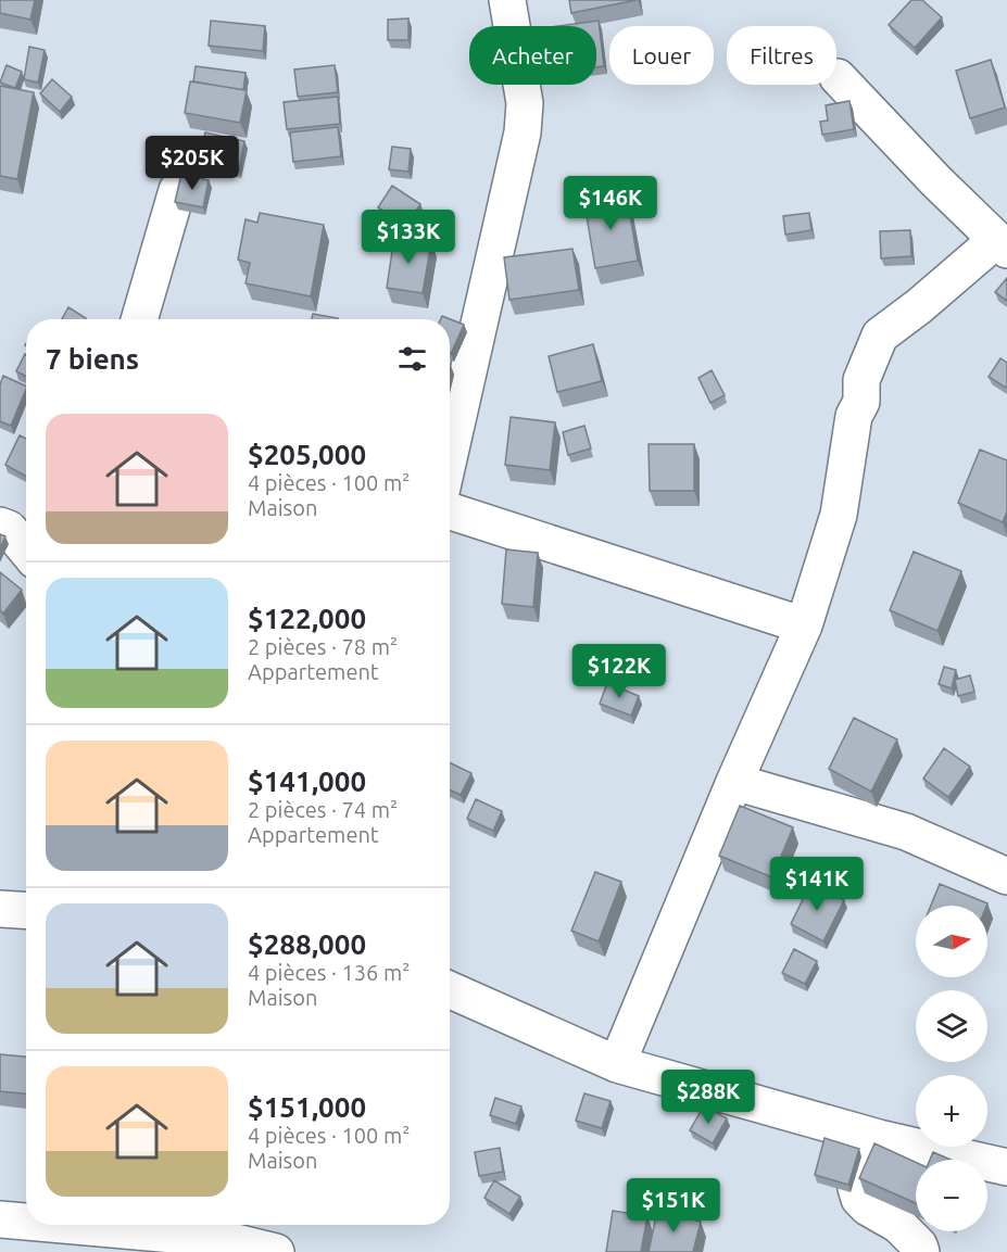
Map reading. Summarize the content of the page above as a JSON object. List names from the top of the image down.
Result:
{
  "north": "right",
  "page": {
    "chip": ["Acheter", "Louer", "Filtres"],
    "price": [
      "$205K",
      "$146K",
      "$133K",
      "$122K",
      "$141K",
      "$288K",
      "$151K"
    ],
    "heading": "7 biens",
    "list": [
      {
        "name": "$205,000",
        "note": "4 pièces · 100 m² · Maison"
      },
      {
        "name": "$122,000",
        "note": "2 pièces · 78 m² · Appartement"
      },
      {
        "name": "$141,000",
        "note": "2 pièces · 74 m² · Appartement"
      },
      {
        "name": "$288,000",
        "note": "4 pièces · 136 m² · Maison"
      },
      {
        "name": "$151,000",
        "note": "4 pièces · 100 m² · Maison"
      }
    ],
    "map_buttons": ["+", "−"]
  }
}
